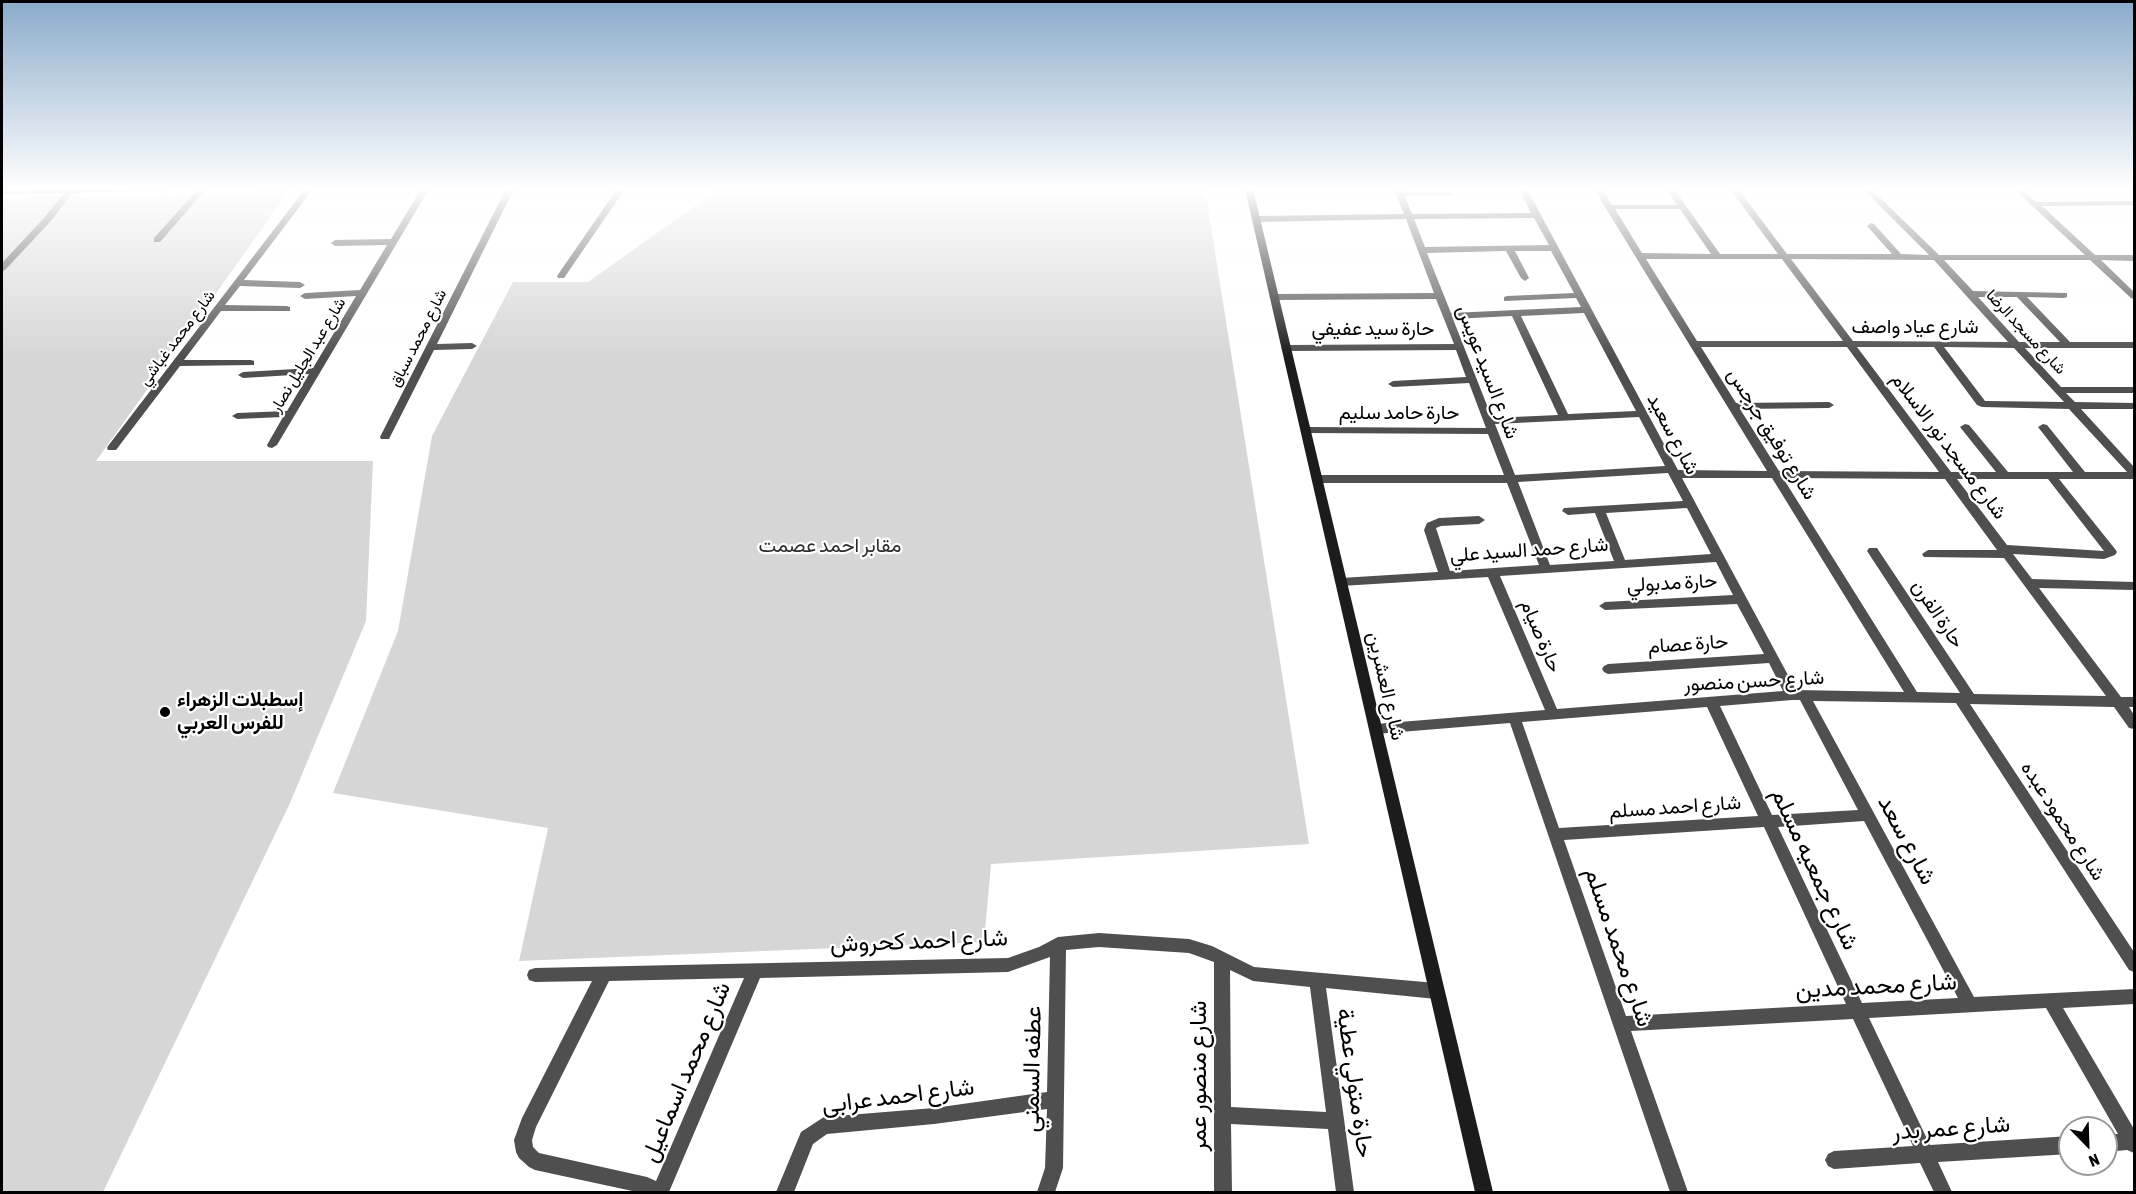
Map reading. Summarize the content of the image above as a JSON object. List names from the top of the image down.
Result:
{
  "streets": {
    "main road": ["شارع العشرين"],
    "street": [
      "شارع عياد واصف",
      "حارة سيد عفيفي",
      "شارع مسجد الرضا",
      "شارع محمد غباشي",
      "شارع محمد سباق",
      "شارع عبد الجليل نصار",
      "شارع السيد عويس",
      "حارة حامد سليم",
      "شارع سعيد",
      "شارع توفيق جرجس",
      "شارع مسجد نور الاسلام",
      "شارع حمد السيد علي",
      "حارة مدبولي",
      "حارة الفرن",
      "حارة صيام",
      "حارة عصام",
      "شارع حسن منصور",
      "شارع احمد مسلم",
      "شارع محمود عبده",
      "شارع سعد",
      "شارع جمعيه مسلم",
      "شارع احمد كحروش",
      "شارع محمد مسلم",
      "شارع محمد مدين",
      "عطفه السمني",
      "شارع محمد اسماعيل",
      "شارع منصور عمر",
      "حارة متولي عطية",
      "شارع احمد عرابى",
      "شارع عمر بدر"
    ]
  },
  "crossings": [
    ["شارع عياد واصف", "شارع مسجد الرضا"],
    ["شارع عياد واصف", "شارع توفيق جرجس"],
    ["شارع عياد واصف", "شارع مسجد نور الاسلام"],
    ["حارة سيد عفيفي", "شارع السيد عويس"],
    ["حارة سيد عفيفي", "شارع العشرين"],
    ["شارع السيد عويس", "حارة حامد سليم"],
    ["شارع السيد عويس", "شارع حمد السيد علي"],
    ["حارة حامد سليم", "شارع سعيد"],
    ["حارة حامد سليم", "شارع العشرين"],
    ["شارع سعيد", "شارع حمد السيد علي"],
    ["شارع سعيد", "حارة مدبولي"],
    ["شارع سعيد", "حارة عصام"],
    ["شارع سعيد", "شارع حسن منصور"],
    ["شارع سعيد", "شارع سعد"],
    ["شارع توفيق جرجس", "شارع حسن منصور"],
    ["شارع مسجد نور الاسلام", "شارع حسن منصور"],
    ["شارع حمد السيد علي", "حارة صيام"],
    ["شارع حمد السيد علي", "شارع العشرين"],
    ["حارة الفرن", "شارع حسن منصور"],
    ["حارة الفرن", "شارع محمود عبده"],
    ["حارة صيام", "شارع حسن منصور"],
    ["شارع حسن منصور", "شارع العشرين"],
    ["شارع حسن منصور", "شارع محمود عبده"],
    ["شارع حسن منصور", "شارع سعد"],
    ["شارع حسن منصور", "شارع جمعيه مسلم"],
    ["شارع حسن منصور", "شارع محمد مسلم"],
    ["شارع العشرين", "شارع احمد كحروش"],
    ["شارع احمد مسلم", "شارع سعد"],
    ["شارع احمد مسلم", "شارع جمعيه مسلم"],
    ["شارع احمد مسلم", "شارع محمد مسلم"],
    ["شارع سعد", "شارع محمد مدين"],
    ["شارع جمعيه مسلم", "شارع محمد مدين"],
    ["شارع جمعيه مسلم", "شارع عمر بدر"],
    ["شارع احمد كحروش", "عطفه السمني"],
    ["شارع احمد كحروش", "شارع محمد اسماعيل"],
    ["شارع احمد كحروش", "شارع منصور عمر"],
    ["شارع احمد كحروش", "حارة متولي عطية"],
    ["شارع محمد مسلم", "شارع محمد مدين"],
    ["عطفه السمني", "شارع احمد عرابى"]
  ],
  "parks": ["مقابر احمد عصمت"],
  "places": ["إسطبلات الزهراء للفرس العربي"],
  "north": "bottom right"
}
